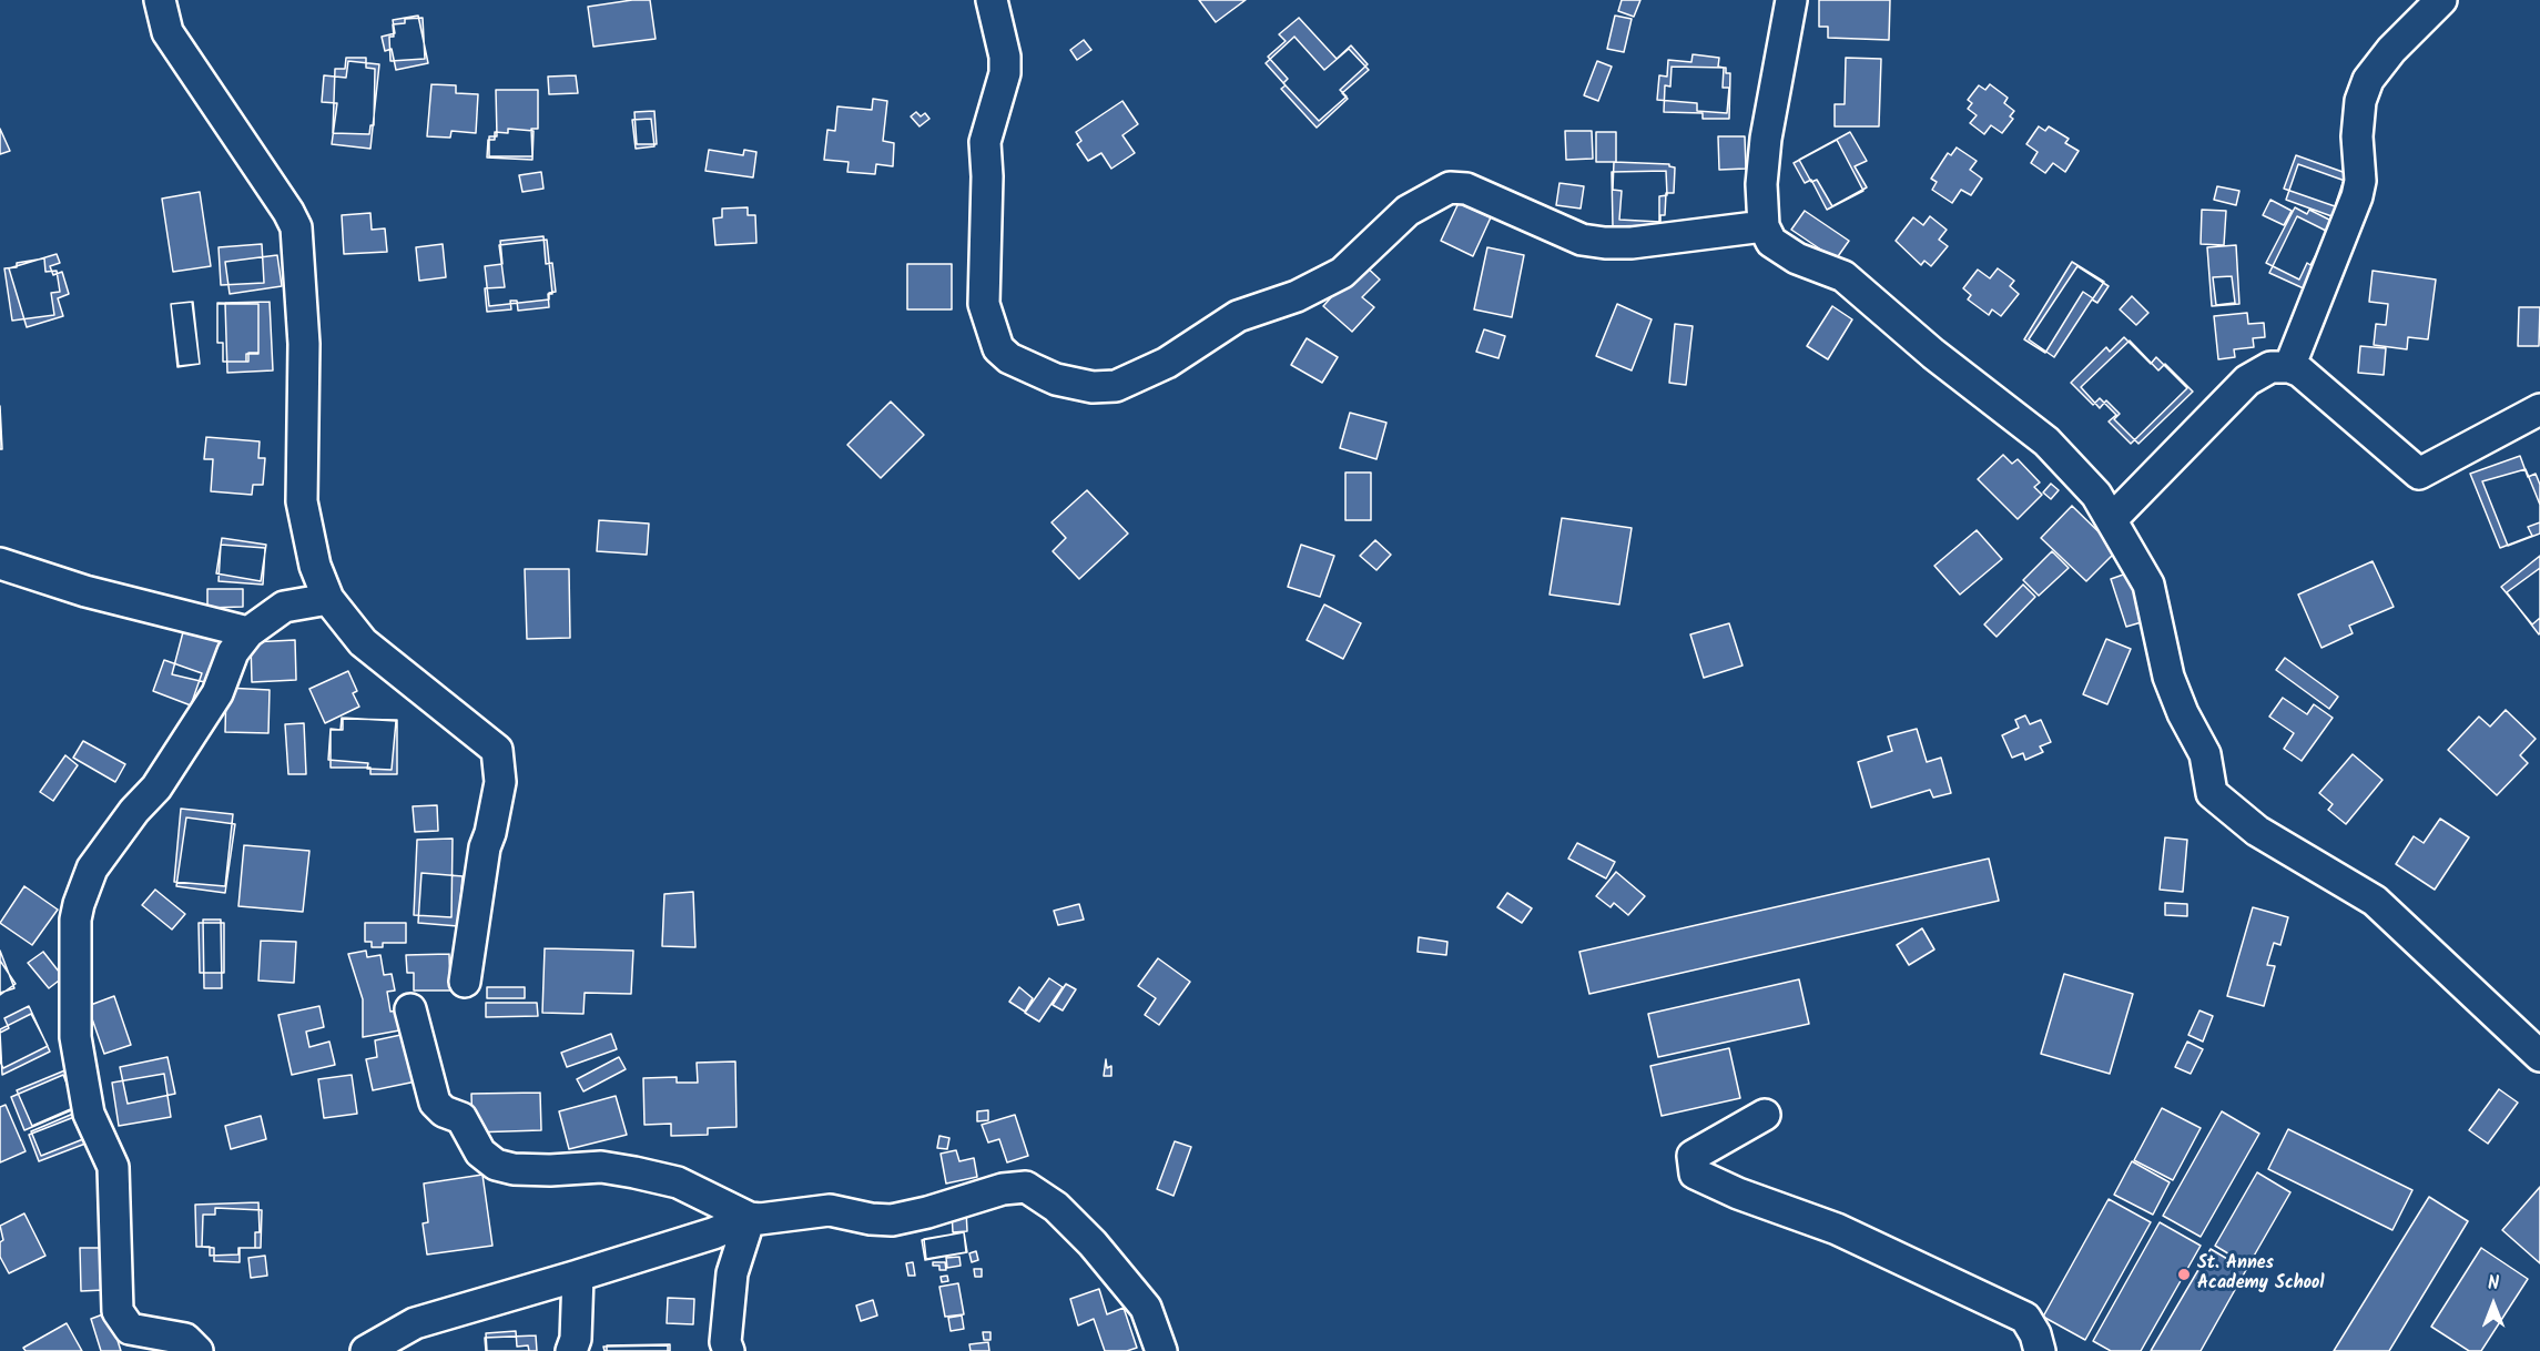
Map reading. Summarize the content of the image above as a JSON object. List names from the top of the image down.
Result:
{
  "places": ["St. Annes Academy School"],
  "north": "top"
}
